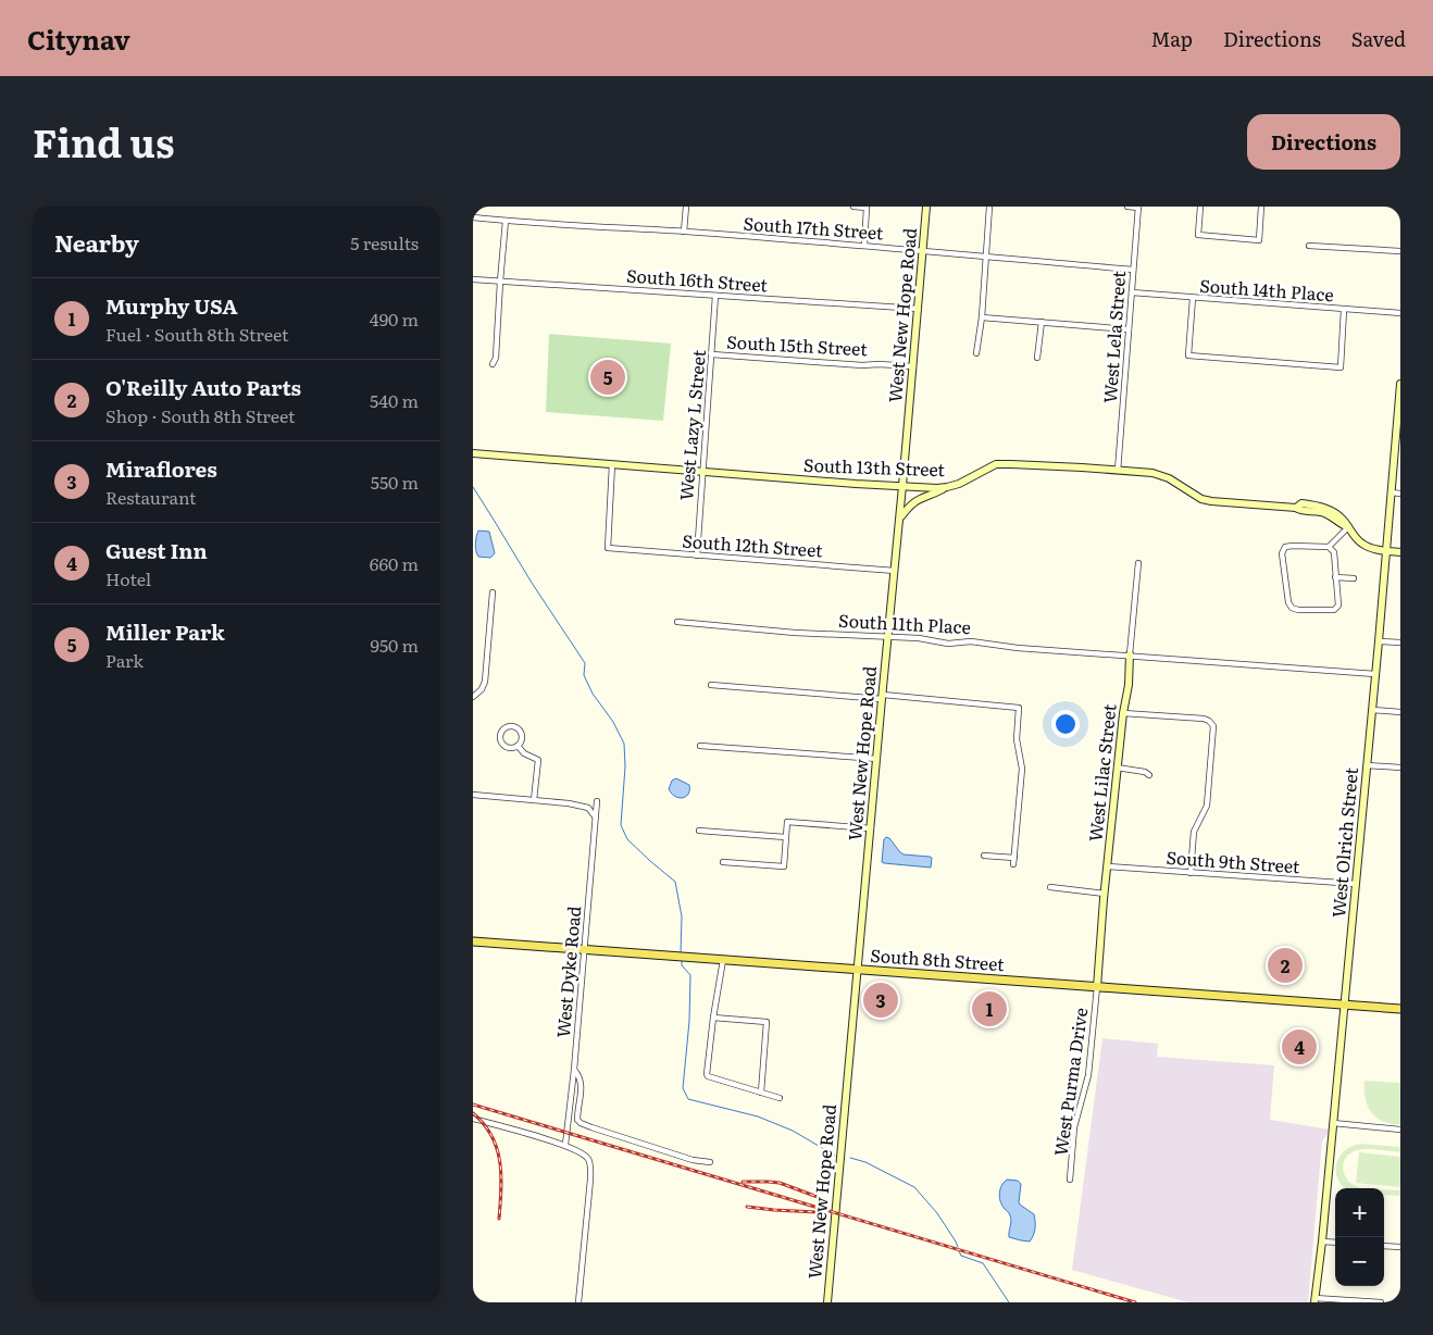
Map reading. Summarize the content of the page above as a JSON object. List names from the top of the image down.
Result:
{
  "streets": {
    "main road": ["South 8th Street"],
    "street": [
      "South 17th Street",
      "South 16th Street",
      "South 14th Place",
      "West New Hope Road",
      "West Lela Street",
      "South 15th Street",
      "West Lazy L Street",
      "South 13th Street",
      "South 12th Street",
      "South 11th Place",
      "West Lilac Street",
      "West Olrich Street",
      "South 9th Street",
      "West Dyke Road",
      "West Purma Drive"
    ]
  },
  "crossings": [
    ["South 17th Street", "West New Hope Road"],
    ["South 16th Street", "West New Hope Road"],
    ["South 16th Street", "West Lazy L Street"],
    ["South 14th Place", "West Lela Street"],
    ["West New Hope Road", "South 15th Street"],
    ["West New Hope Road", "South 13th Street"],
    ["West New Hope Road", "South 12th Street"],
    ["West New Hope Road", "South 11th Place"],
    ["West New Hope Road", "South 8th Street"],
    ["West Lela Street", "South 13th Street"],
    ["South 15th Street", "West Lazy L Street"],
    ["West Lazy L Street", "South 13th Street"],
    ["West Lazy L Street", "South 12th Street"],
    ["South 13th Street", "South 12th Street"],
    ["South 13th Street", "West Olrich Street"],
    ["South 11th Place", "West Lilac Street"],
    ["South 11th Place", "West Olrich Street"],
    ["West Lilac Street", "South 9th Street"],
    ["West Lilac Street", "South 8th Street"],
    ["West Lilac Street", "West Purma Drive"],
    ["West Olrich Street", "South 9th Street"],
    ["West Olrich Street", "South 8th Street"],
    ["South 8th Street", "West Dyke Road"],
    ["South 8th Street", "West Purma Drive"]
  ],
  "page": {
    "header": "Citynav",
    "nav": ["Map", "Directions", "Saved"],
    "title": "Find us",
    "buttons": "Directions",
    "heading": ["Nearby", "5 results"],
    "list": [
      {
        "mark": "1",
        "name": "Murphy USA",
        "note": "Fuel · South 8th Street",
        "value": "490 m"
      },
      {
        "mark": "2",
        "name": "O'Reilly Auto Parts",
        "note": "Shop · South 8th Street",
        "value": "540 m"
      },
      {
        "mark": "3",
        "name": "Miraflores",
        "note": "Restaurant",
        "value": "550 m"
      },
      {
        "mark": "4",
        "name": "Guest Inn",
        "note": "Hotel",
        "value": "660 m"
      },
      {
        "mark": "5",
        "name": "Miller Park",
        "note": "Park",
        "value": "950 m"
      }
    ],
    "pins": [
      "5",
      "2",
      "3",
      "1",
      "4"
    ],
    "map_buttons": ["+", "−"]
  }
}
